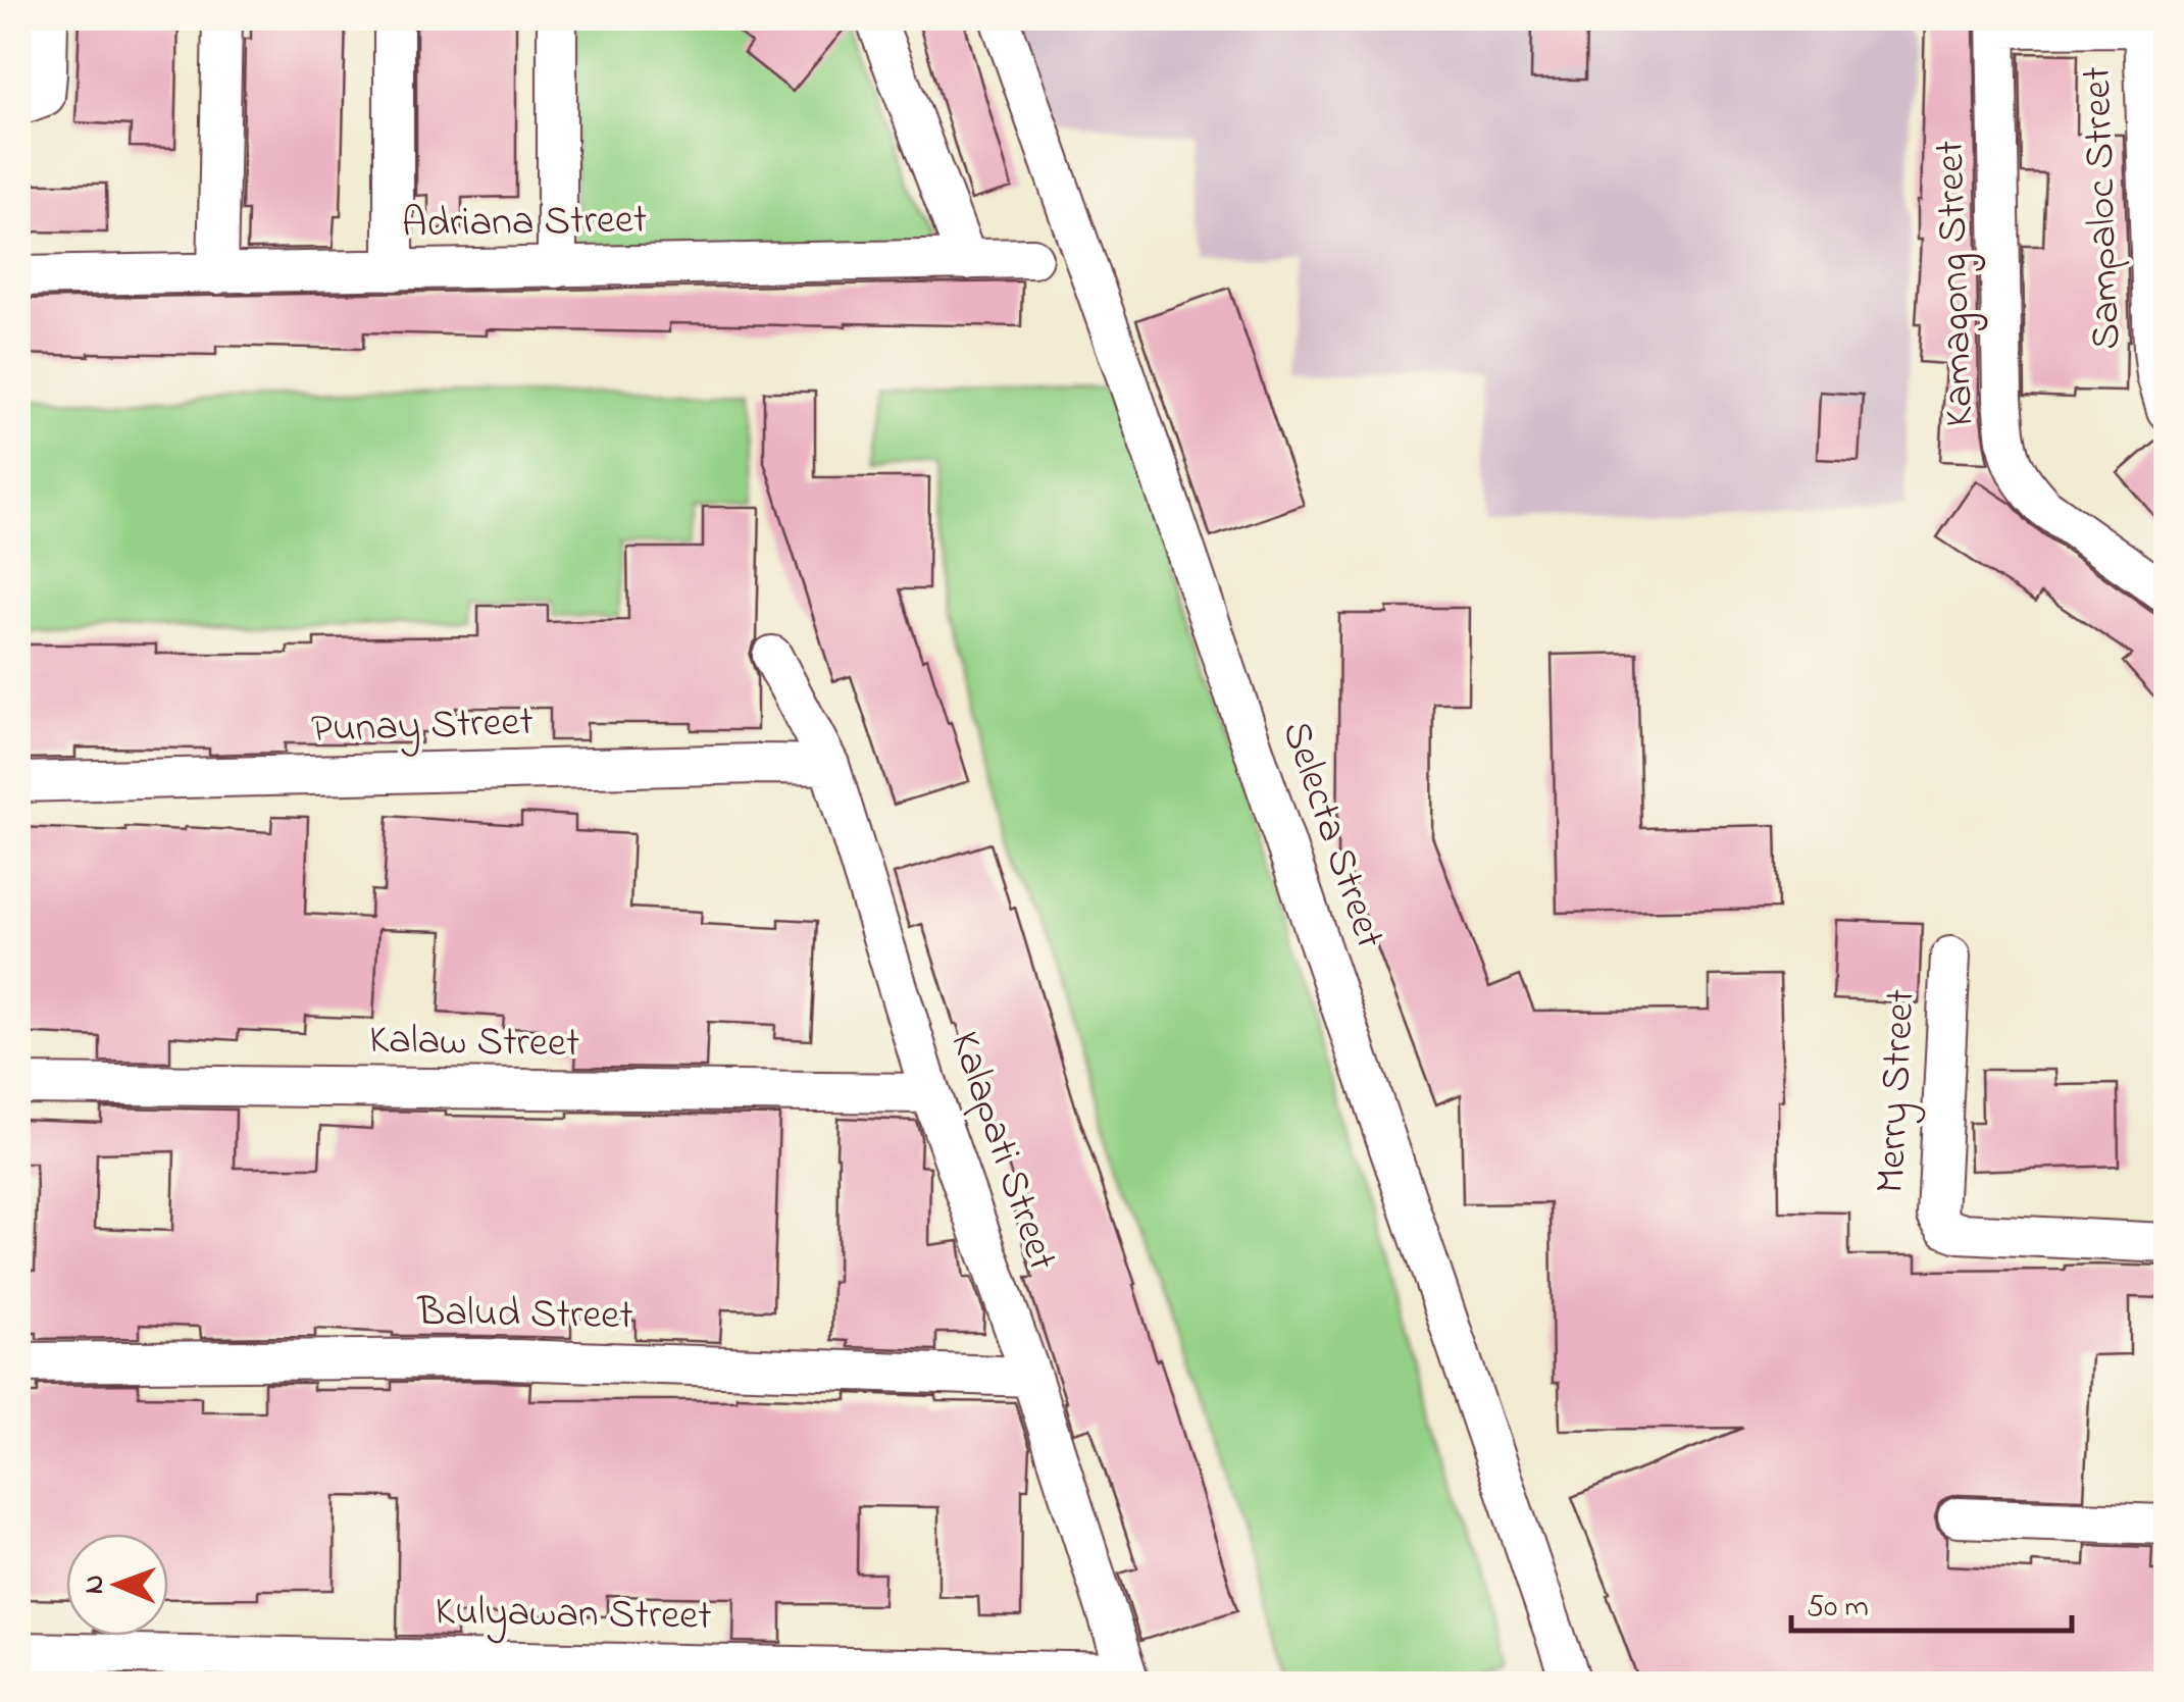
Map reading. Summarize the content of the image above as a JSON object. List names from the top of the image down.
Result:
{
  "streets": {
    "street": [
      "Sampaloc Street",
      "Adriana Street",
      "Kamagong Street",
      "Punay Street",
      "Selecta Street",
      "Kalaw Street",
      "Merry Street",
      "Kalapati Street",
      "Balud Street",
      "Kulyawan Street"
    ]
  },
  "crossings": [
    ["Sampaloc Street", "Kamagong Street"],
    ["Punay Street", "Kalapati Street"],
    ["Kalaw Street", "Kalapati Street"],
    ["Kalapati Street", "Balud Street"],
    ["Kalapati Street", "Kulyawan Street"]
  ],
  "scale_bar": "50 m",
  "north": "left"
}
